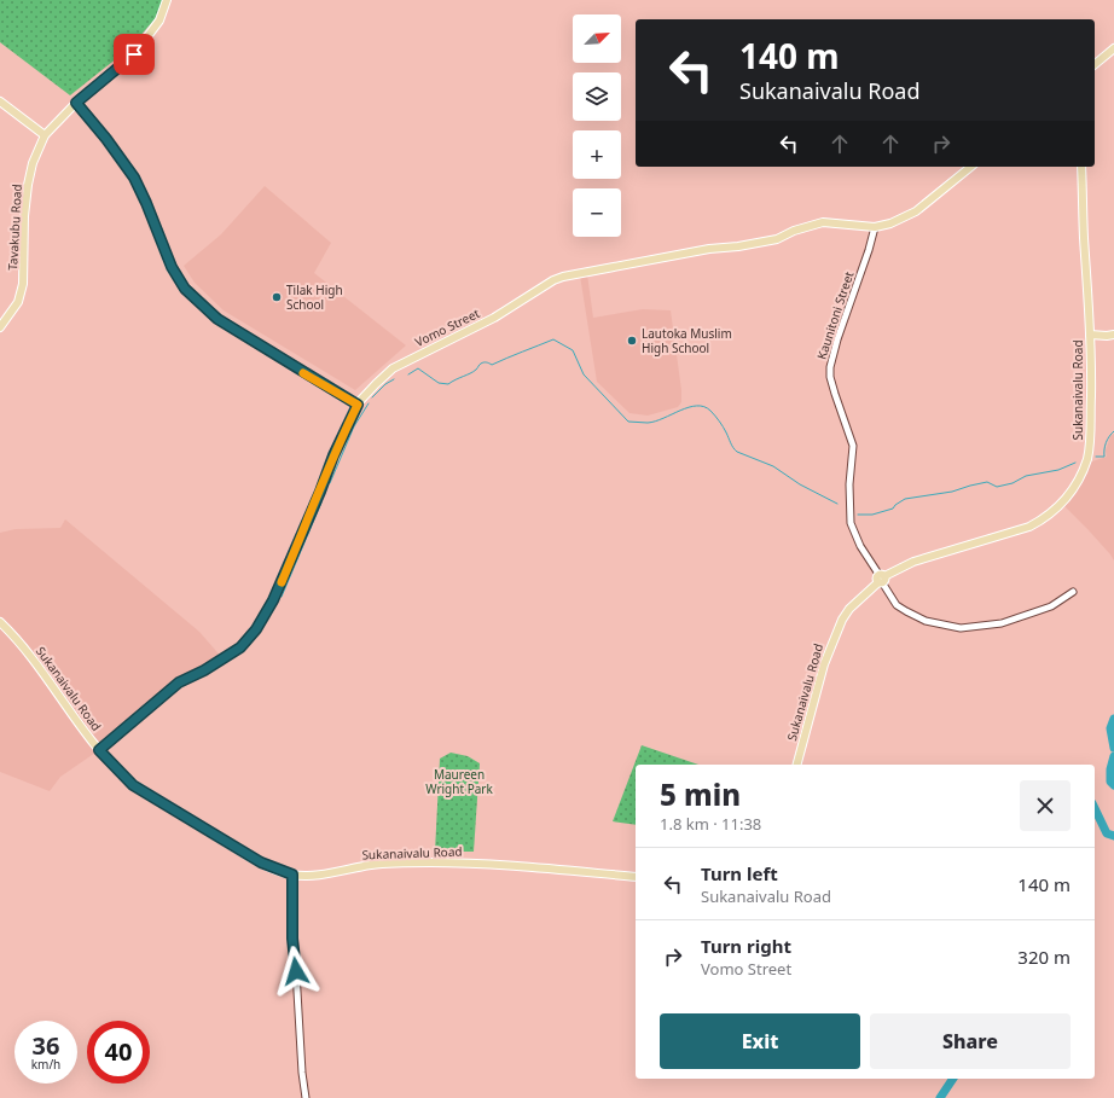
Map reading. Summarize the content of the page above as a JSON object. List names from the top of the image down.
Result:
{
  "streets": {
    "main road": ["Tavakubu Road", "Vomo Street", "Sukanaivalu Road"],
    "street": ["Kaunitoni Street"]
  },
  "crossings": [
    ["Kaunitoni Street", "Vomo Street"],
    ["Kaunitoni Street", "Sukanaivalu Road"],
    ["Vomo Street", "Sukanaivalu Road"]
  ],
  "parks": ["Maureen Wright Park"],
  "places": ["Tilak High School", "Lautoka Muslim High School"],
  "north": "top right",
  "page": {
    "map_buttons": ["+", "−"],
    "turn": ["140 m", "Sukanaivalu Road"],
    "heading": ["5 min", "1.8 km · 11:38"],
    "list": [
      {
        "name": "Turn left",
        "note": "Sukanaivalu Road",
        "value": "140 m"
      },
      {
        "name": "Turn right",
        "note": "Vomo Street",
        "value": "320 m"
      }
    ],
    "buttons": ["Exit", "Share"],
    "speed": "36 km/h",
    "limit": "40"
  }
}
